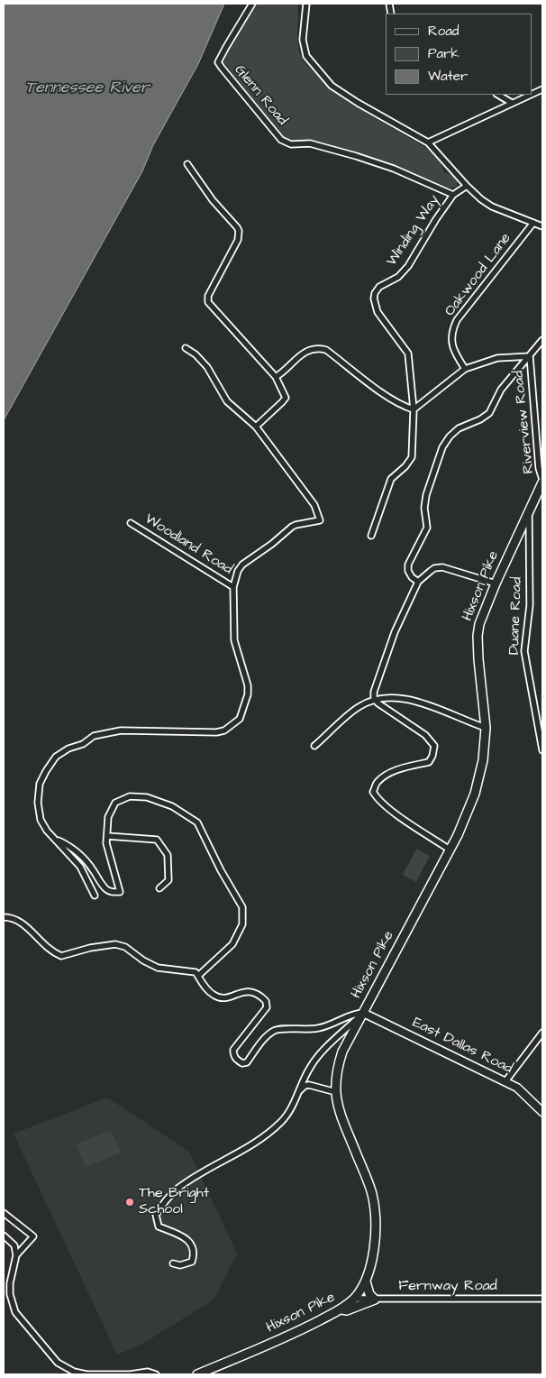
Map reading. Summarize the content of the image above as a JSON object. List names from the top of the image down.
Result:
{
  "streets": {
    "main road": ["Hixson Pike"],
    "street": [
      "Glenn Road",
      "Winding Way",
      "Oakwood Lane",
      "Riverview Road",
      "Woodland Road",
      "Duane Road",
      "East Dallas Road",
      "Fernway Road"
    ]
  },
  "crossings": [
    ["Glenn Road", "Winding Way"],
    ["Riverview Road", "Hixson Pike"],
    ["Hixson Pike", "Duane Road"],
    ["Hixson Pike", "East Dallas Road"],
    ["Hixson Pike", "Fernway Road"]
  ],
  "water": ["Tennessee River"],
  "places": ["The Bright School"],
  "legend": ["Road", "Park", "Water"]
}
